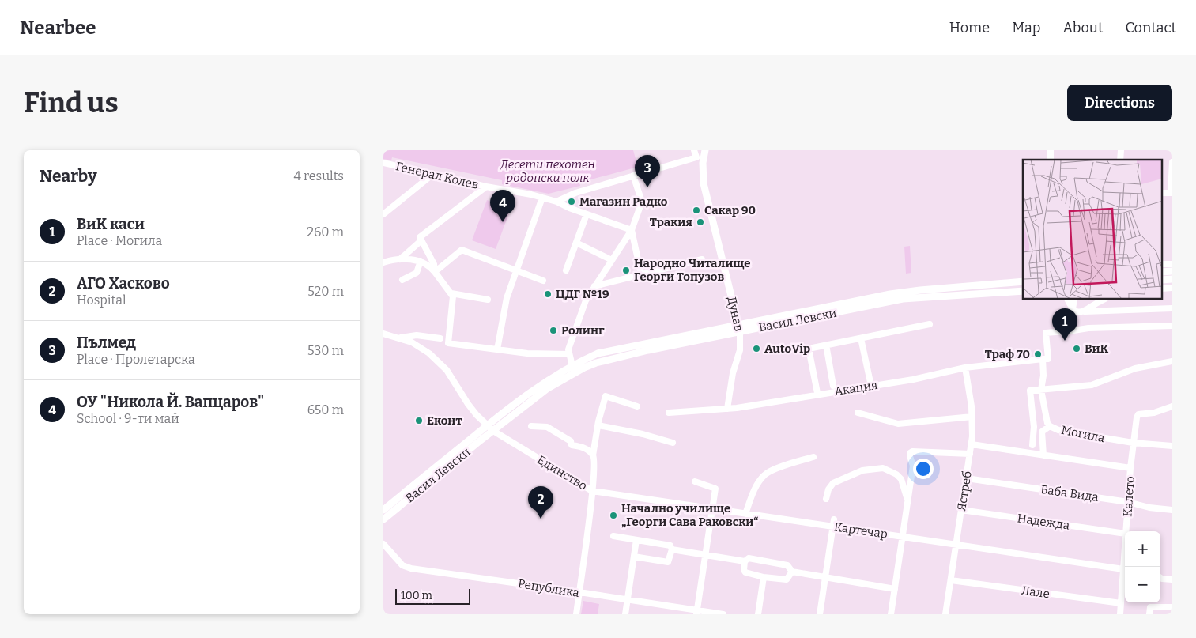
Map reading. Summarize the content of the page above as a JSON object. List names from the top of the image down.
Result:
{
  "streets": {
    "main road": ["Дунав", "Васил Левски"],
    "street": [
      "Генерал Колев",
      "Акация",
      "Могила",
      "Единство",
      "Ястреб",
      "Баба Вида",
      "Калето",
      "Надежда",
      "Картечар",
      "Република",
      "Лале"
    ]
  },
  "crossings": [
    ["Дунав", "Васил Левски"],
    ["Дунав", "Акация"],
    ["Васил Левски", "Единство"],
    ["Акация", "Могила"],
    ["Акация", "Ястреб"],
    ["Могила", "Калето"],
    ["Единство", "Картечар"],
    ["Единство", "Република"],
    ["Ястреб", "Баба Вида"],
    ["Ястреб", "Надежда"],
    ["Ястреб", "Картечар"],
    ["Ястреб", "Лале"],
    ["Баба Вида", "Калето"],
    ["Калето", "Лале"]
  ],
  "parks": ["Десети пехотен родопски полк"],
  "places": [
    "Магазин Радко",
    "Сакар 90",
    "Тракия",
    "Народно Читалище Георги Топузов",
    "ЦДГ №19",
    "Ролинг",
    "AutoVip",
    "ВиК",
    "Траф 70",
    "Еконт",
    "Начално училище „Георги Сава Раковски“"
  ],
  "scale_bar": "100 m",
  "page": {
    "header": "Nearbee",
    "nav": [
      "Home",
      "Map",
      "About",
      "Contact"
    ],
    "buttons": "Directions",
    "title": "Find us",
    "heading": ["Nearby", "4 results"],
    "pins": [
      "3",
      "4",
      "1",
      "2"
    ],
    "list": [
      {
        "mark": "1",
        "name": "ВиК каси",
        "note": "Place · Могила",
        "value": "260 m"
      },
      {
        "mark": "2",
        "name": "АГО Хасково",
        "note": "Hospital",
        "value": "520 m"
      },
      {
        "mark": "3",
        "name": "Пълмед",
        "note": "Place · Пролетарска",
        "value": "530 m"
      },
      {
        "mark": "4",
        "name": "ОУ \"Никола Й. Вапцаров\"",
        "note": "School · 9-ти май",
        "value": "650 m"
      }
    ],
    "map_buttons": ["+", "−"],
    "scale": "100 m"
  }
}
